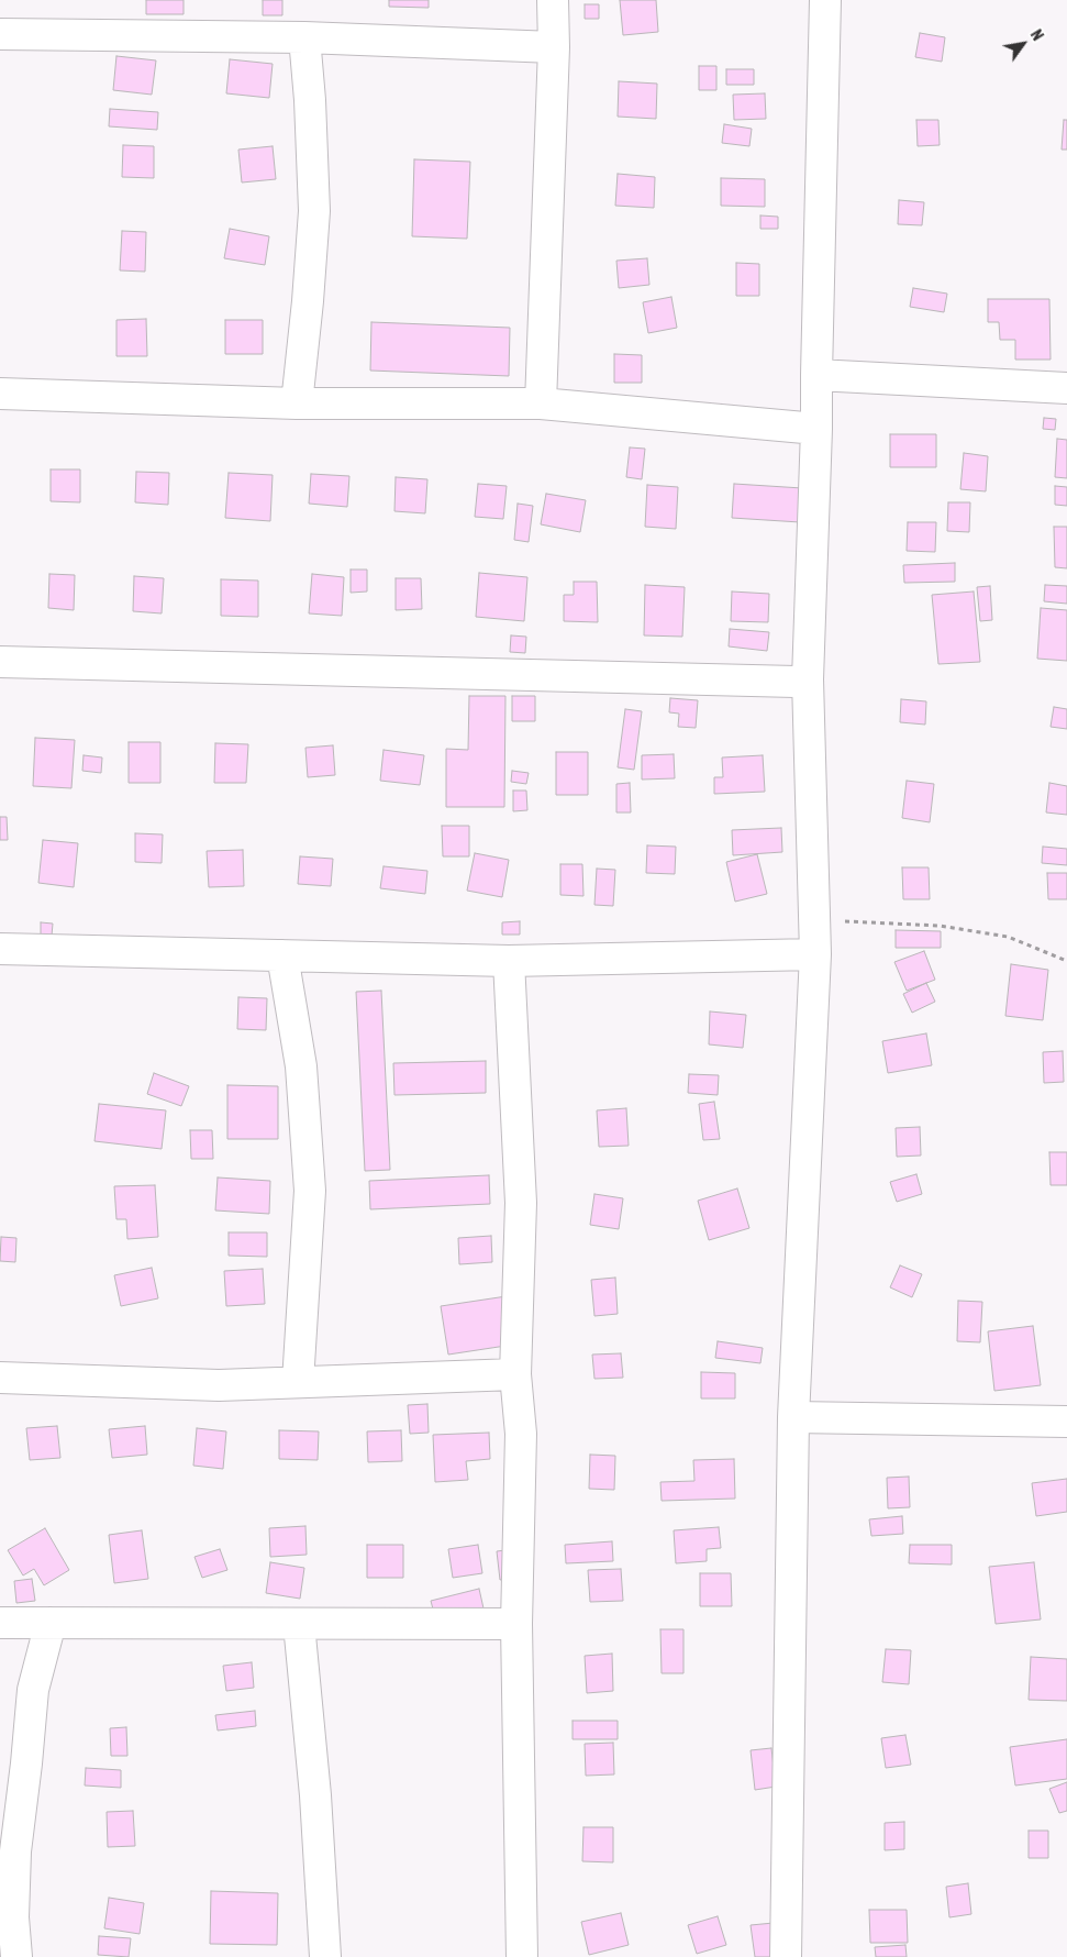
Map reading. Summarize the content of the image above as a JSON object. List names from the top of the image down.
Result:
{
  "north": "top right"
}
